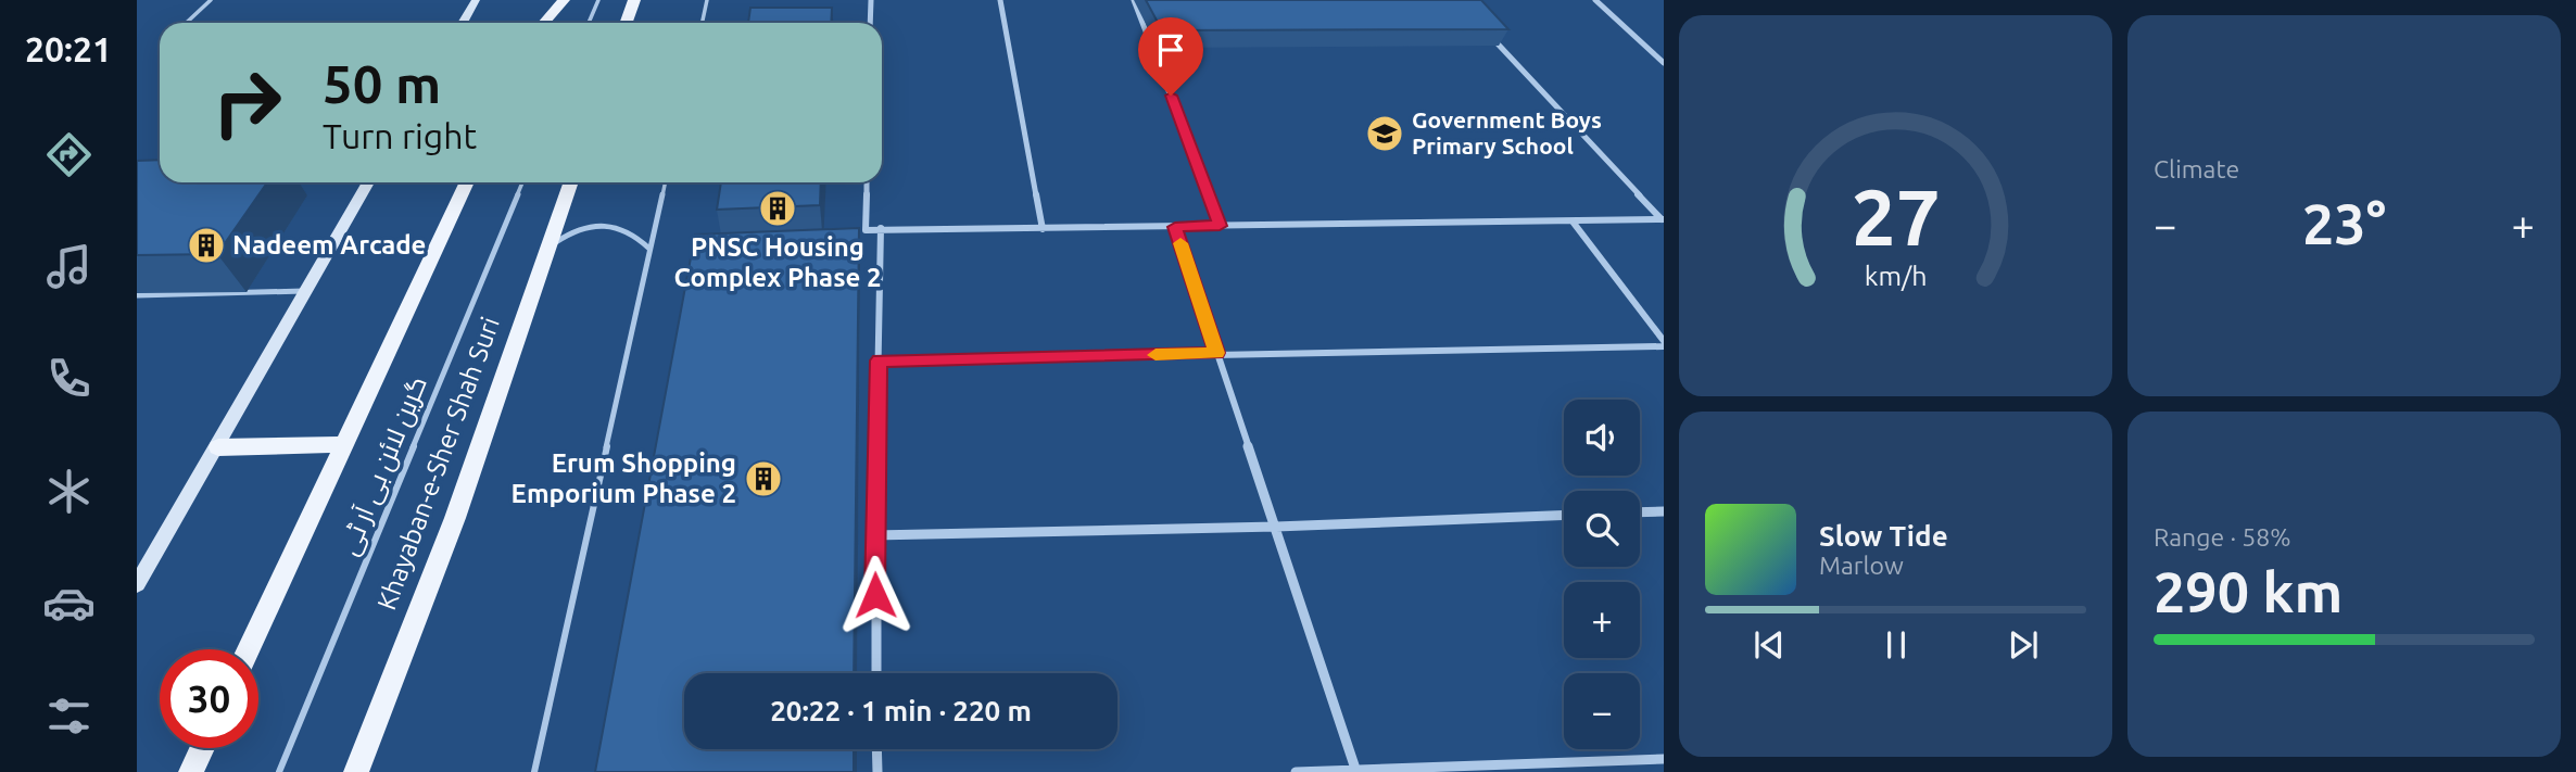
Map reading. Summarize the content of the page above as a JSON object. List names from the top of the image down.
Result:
{
  "streets": {
    "main road": ["Khayaban-e-Sher Shah Suri"],
    "lane": ["گرین لائن بی آر ٹی"]
  },
  "places": {
    "school or university": ["Government Boys Primary School"],
    "building": ["PNSC Housing Complex Phase 2", "Nadeem Arcade", "Erum Shopping Emporium Phase 2"]
  },
  "page": {
    "tabs": "20:21",
    "tile": [
      "Climate",
      ["Range · 58%", "290 km"]
    ],
    "turn": ["50 m", "Turn right"],
    "heat": ["−", "23°", "+"],
    "map_buttons": ["+", "−"],
    "song": ["Slow Tide", "Marlow"],
    "limit": "30",
    "trip": "20:22 · 1 min · 220 m",
    "gauge": ["27", "km/h"]
  }
}
